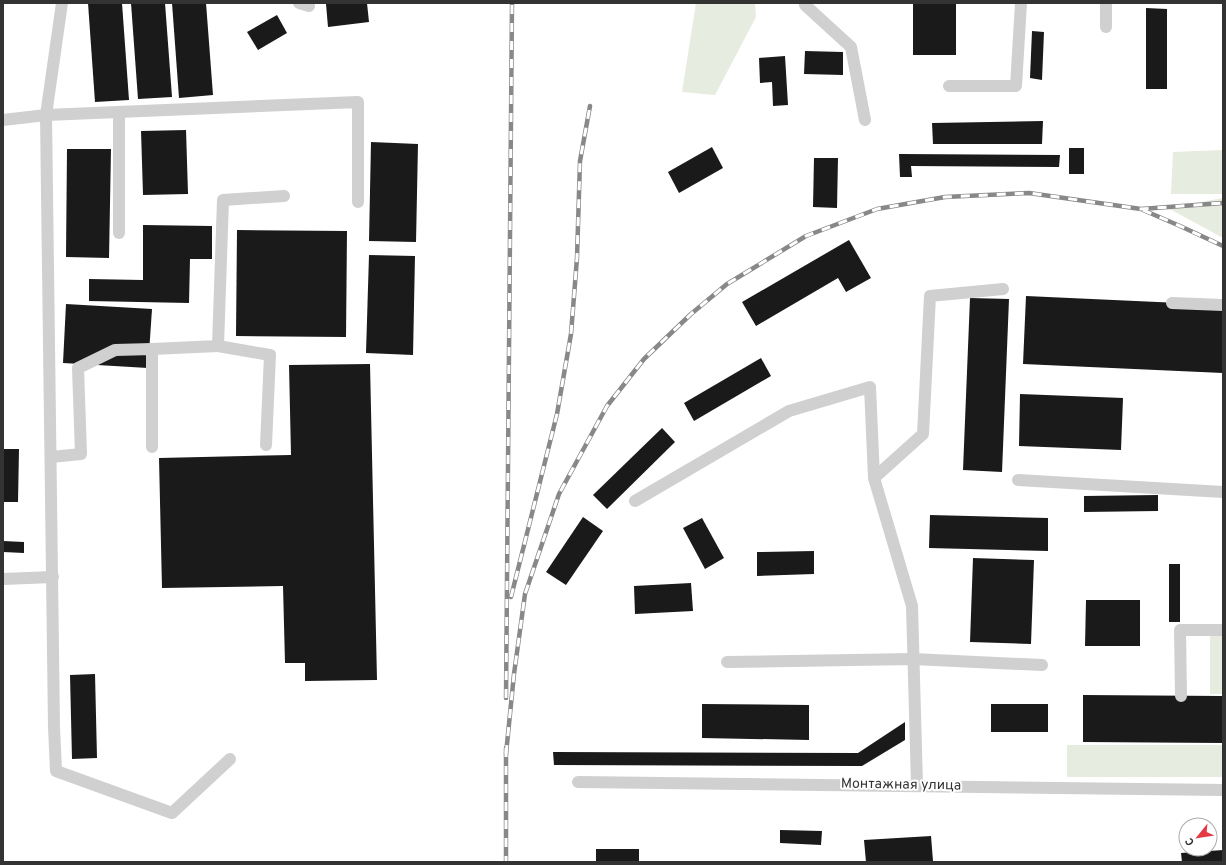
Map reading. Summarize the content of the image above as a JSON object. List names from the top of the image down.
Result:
{
  "streets": {
    "street": ["Монтажная улица"]
  },
  "north": "bottom left"
}
